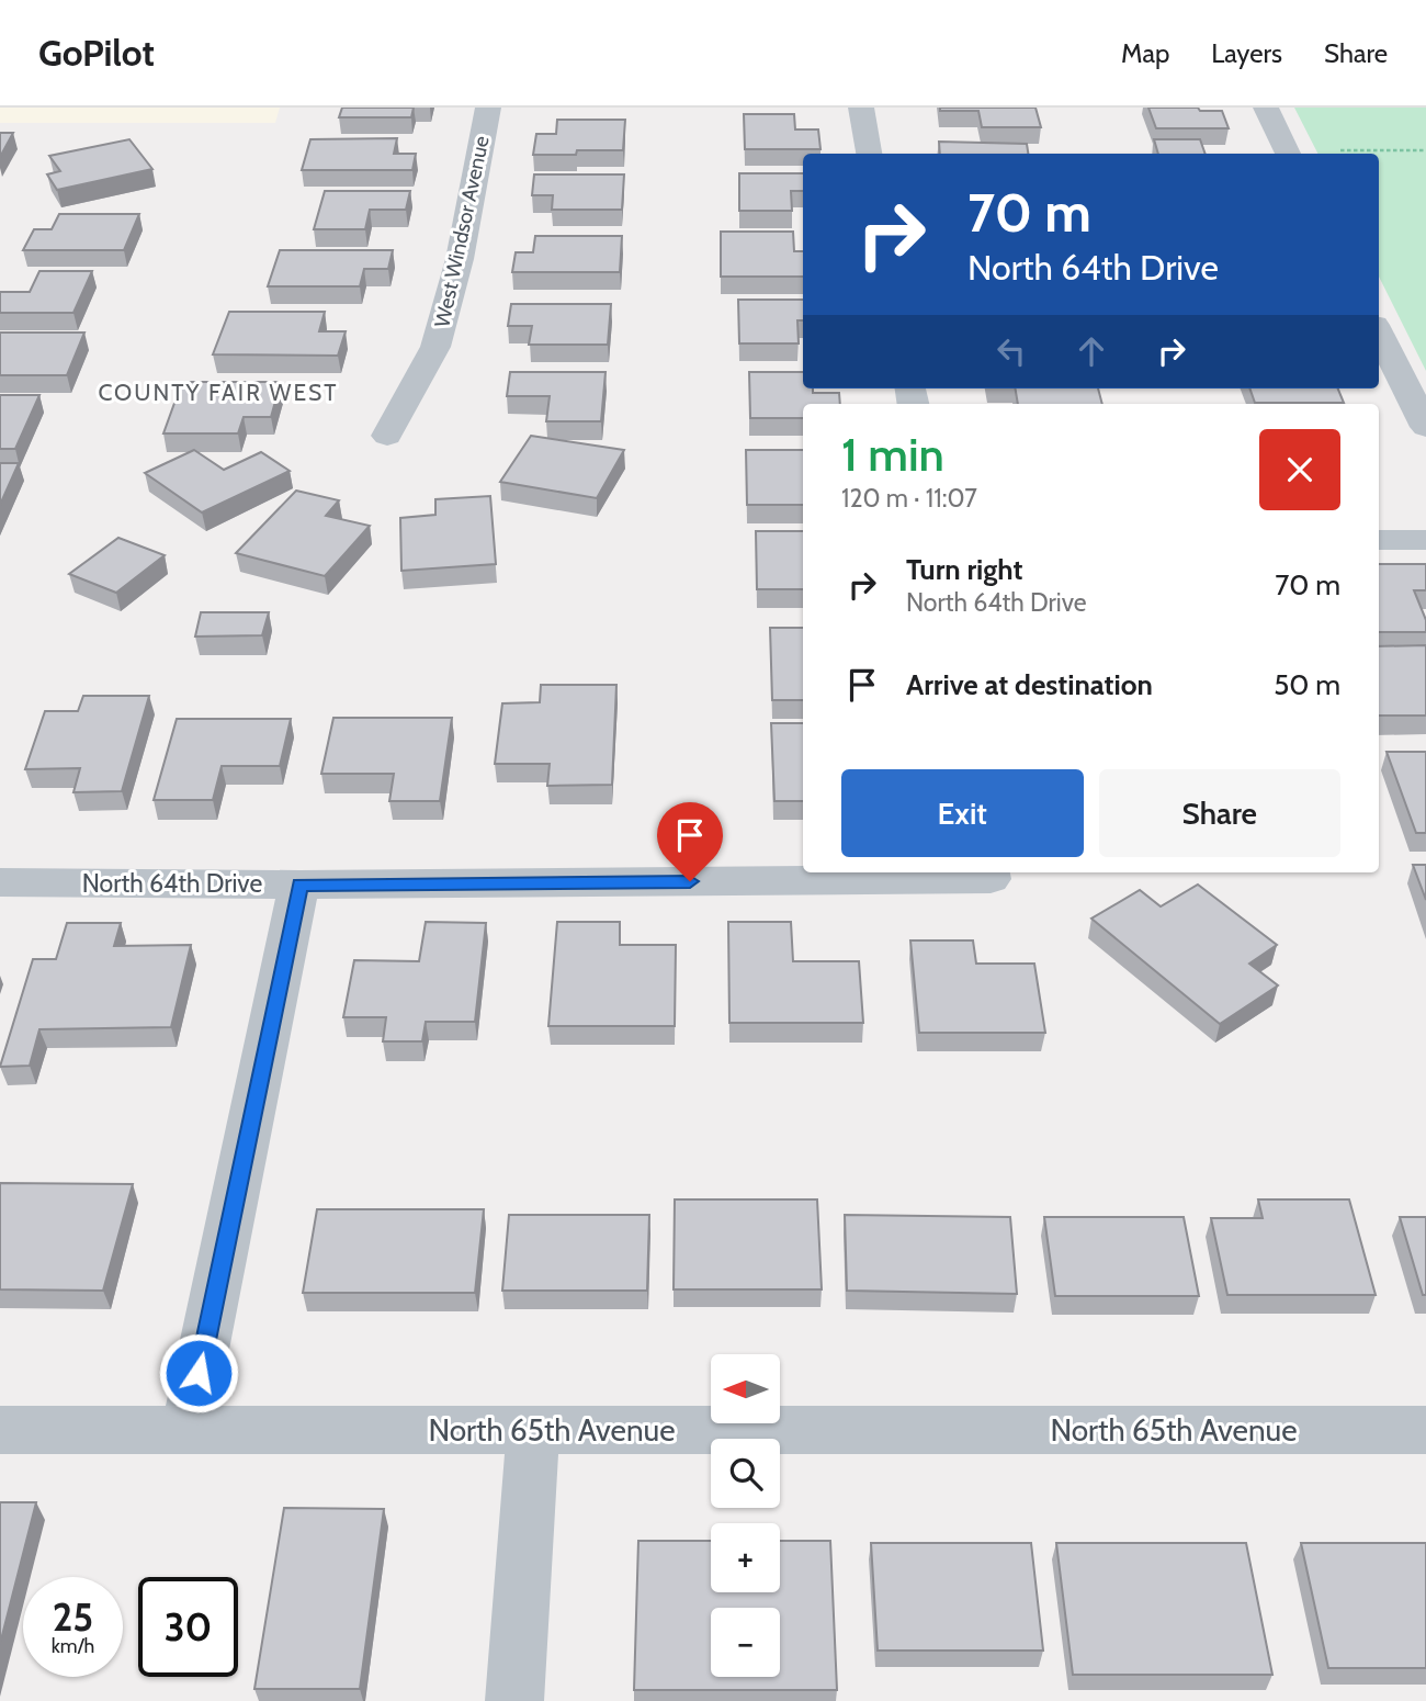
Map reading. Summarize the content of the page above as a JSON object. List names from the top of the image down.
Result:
{
  "streets": {
    "street": ["West Windsor Avenue", "North 64th Drive", "North 65th Avenue"]
  },
  "districts": ["COUNTY FAIR WEST"],
  "north": "left",
  "page": {
    "header": "GoPilot",
    "nav": ["Map", "Layers", "Share"],
    "turn": ["70 m", "North 64th Drive"],
    "heading": ["1 min", "120 m · 11:07"],
    "list": [
      {
        "name": "Turn right",
        "note": "North 64th Drive",
        "value": "70 m"
      },
      {
        "name": "Arrive at destination",
        "value": "50 m"
      }
    ],
    "buttons": ["Exit", "Share"],
    "map_buttons": ["+", "−"],
    "speed": "25 km/h",
    "limit": "30"
  }
}
